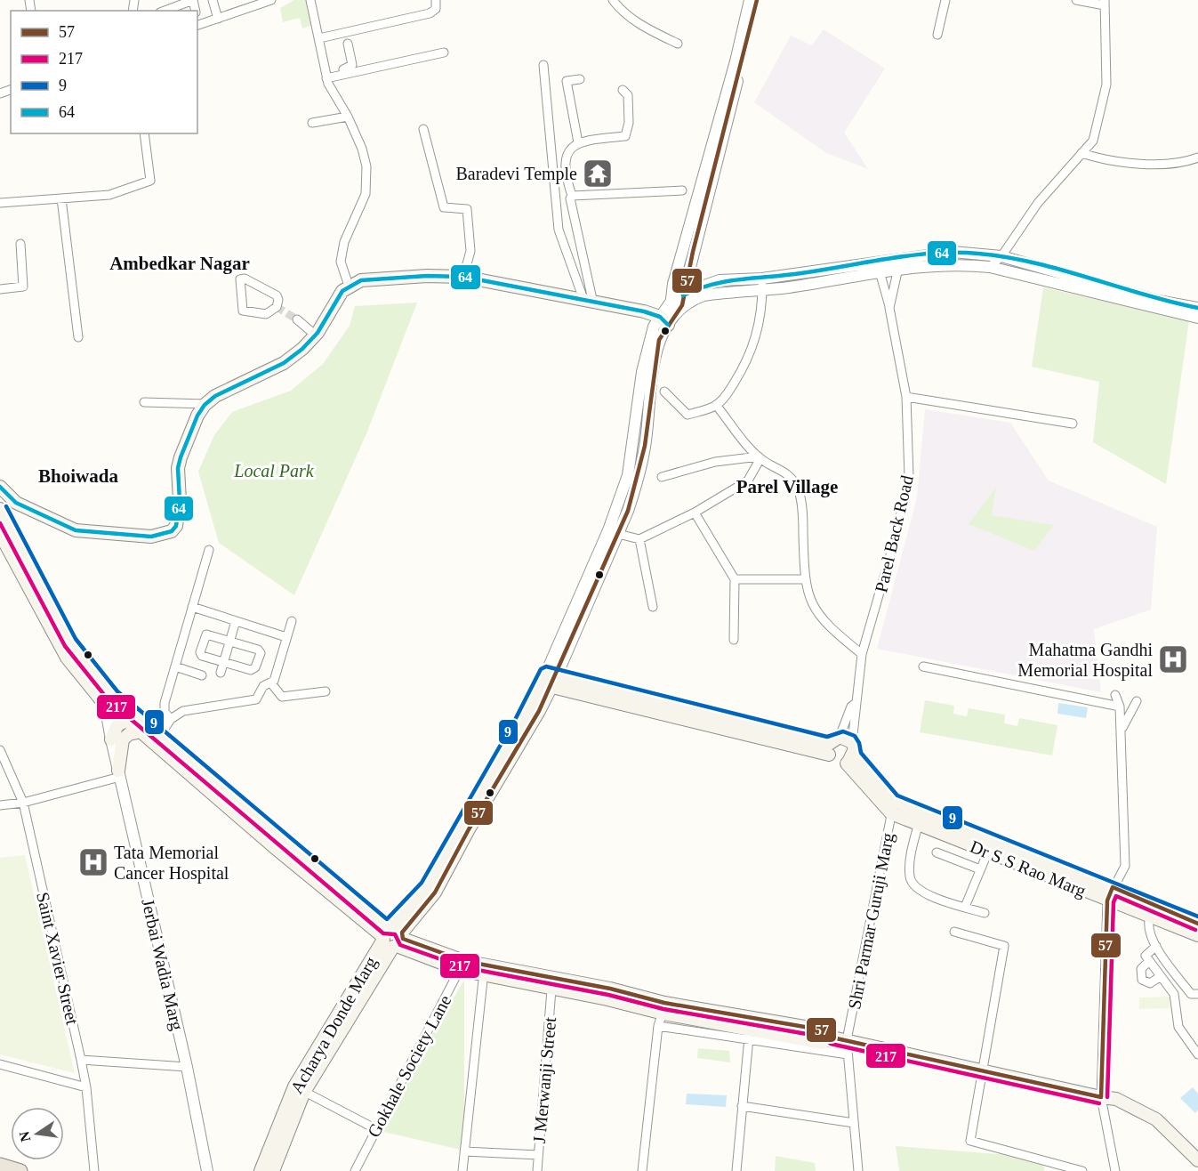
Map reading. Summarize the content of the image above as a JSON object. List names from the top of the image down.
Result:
{
  "streets": {
    "main road": ["Dr S S Rao Marg", "Jerbai Wadia Marg", "Acharya Donde Marg"],
    "street": [
      "Parel Back Road",
      "Shri Parmar Guruji Marg",
      "Saint Xavier Street",
      "Gokhale Society Lane",
      "J Merwanji Street"
    ]
  },
  "crossings": [
    ["Dr S S Rao Marg", "Shri Parmar Guruji Marg"]
  ],
  "districts": ["Ambedkar Nagar", "Bhoiwada", "Parel Village"],
  "parks": ["Local Park"],
  "places": {
    "temple": ["Baradevi Temple"],
    "hospital": ["Mahatma Gandhi Memorial Hospital", "Tata Memorial Cancer Hospital"]
  },
  "lines": [
    "transit line 57",
    "transit line 64",
    "transit line 9",
    "transit line 217"
  ],
  "legend": [
    "57",
    "217",
    "9",
    "64"
  ],
  "north": "left"
}
